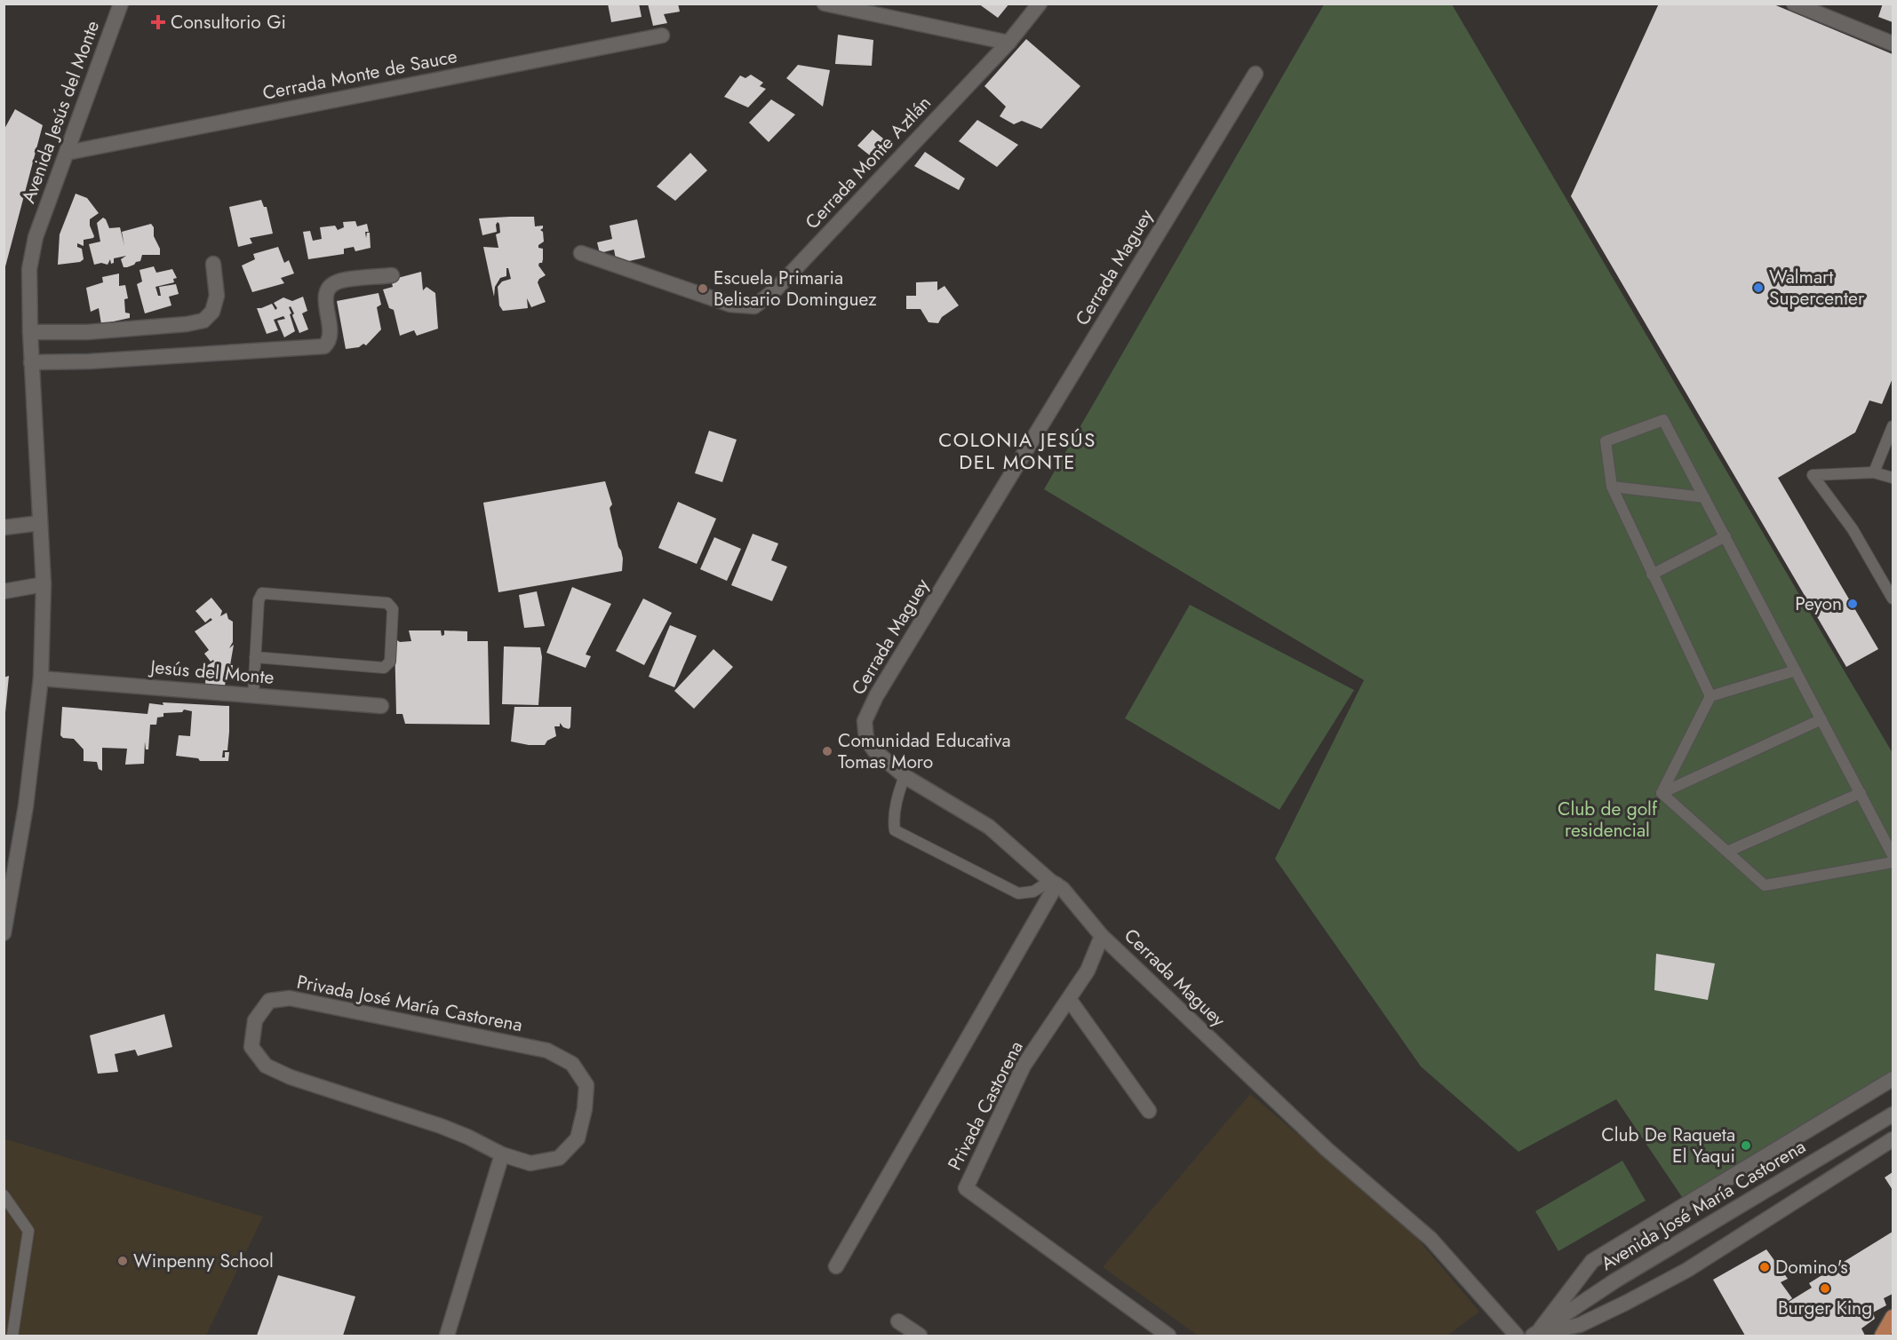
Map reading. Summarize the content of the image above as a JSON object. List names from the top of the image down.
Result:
{
  "streets": {
    "street": [
      "Cerrada Monte de Sauce",
      "Avenida Jesús del Monte",
      "Cerrada Monte Aztlán",
      "Cerrada Maguey",
      "Jesús del Monte",
      "Privada José María Castorena",
      "Privada Castorena",
      "Avenida José María Castorena"
    ]
  },
  "crossings": [
    ["Cerrada Monte de Sauce", "Avenida Jesús del Monte"],
    ["Avenida Jesús del Monte", "Jesús del Monte"],
    ["Cerrada Maguey", "Privada Castorena"]
  ],
  "districts": ["COLONIA JESÚS DEL MONTE"],
  "parks": ["Club de golf residencial"],
  "places": {
    "health": ["Consultorio Gi"],
    "other": [
      "Walmart Supercenter",
      "Escuela Primaria Belisario Dominguez",
      "Peyon",
      "Comunidad Educativa Tomas Moro",
      "Club De Raqueta El Yaqui",
      "Winpenny School",
      "Domino's",
      "Burger King"
    ]
  }
}
